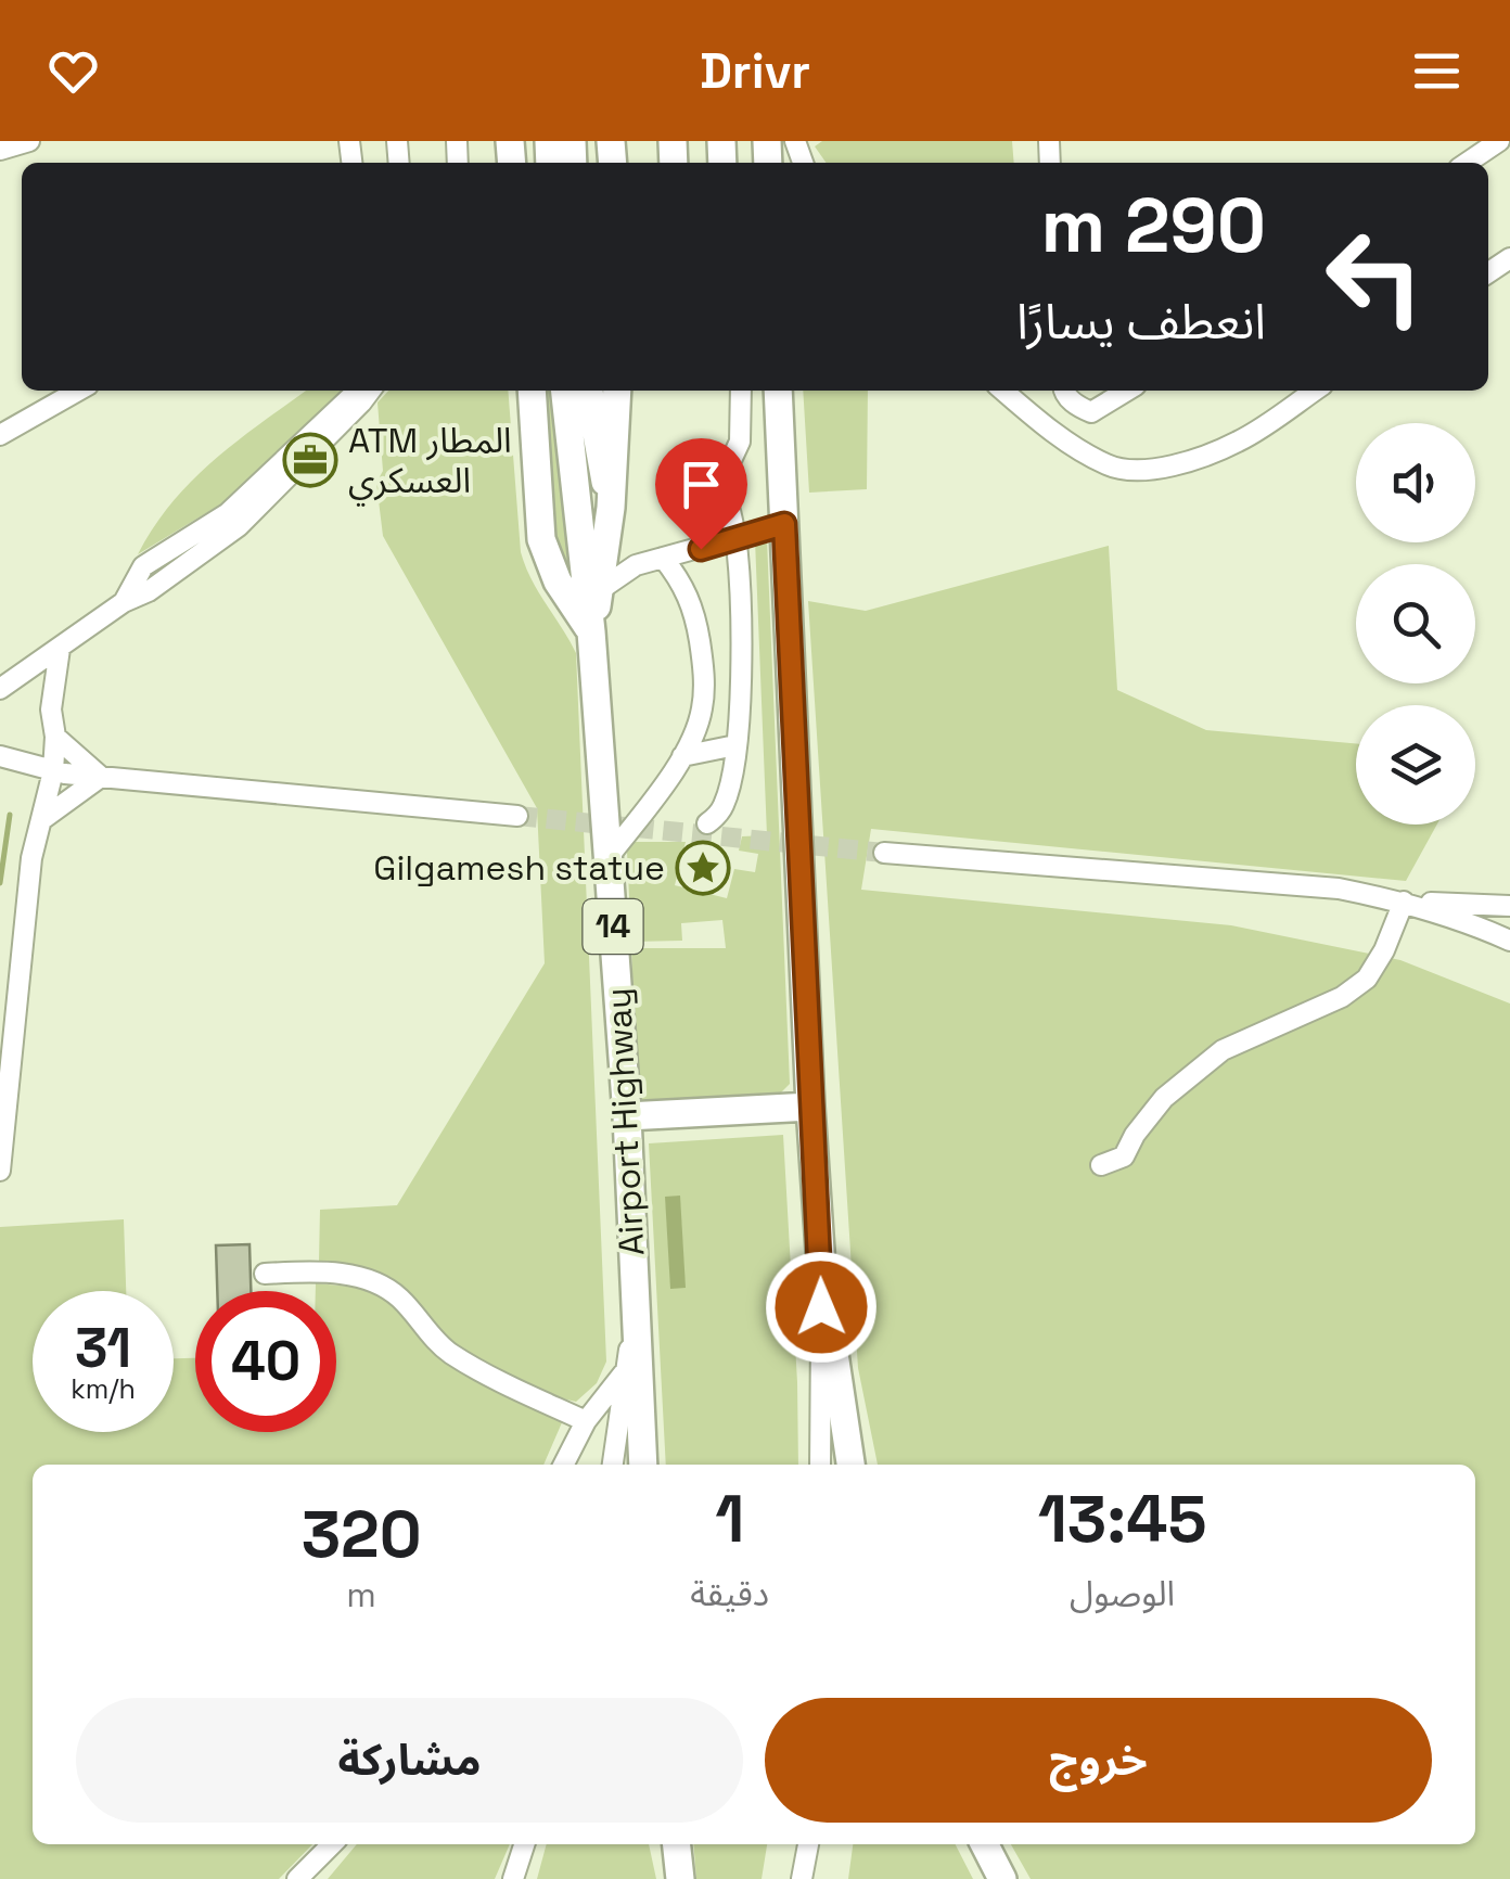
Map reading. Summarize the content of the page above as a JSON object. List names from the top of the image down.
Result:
{
  "streets": {
    "highway": ["14", "Airport Highway"]
  },
  "crossings": [
    ["14", "Airport Highway"]
  ],
  "places": {
    "office": ["ATM المطار العسكري"],
    "place": ["Gilgamesh statue"]
  },
  "page": {
    "header": "Drivr",
    "turn": ["290 m", "انعطف يسارًا"],
    "speed": "31 km/h",
    "limit": "40",
    "eta": [
      "13:45",
      "الوصول",
      "1",
      "دقيقة",
      "320",
      "m"
    ],
    "buttons": ["خروج", "مشاركة"]
  }
}
